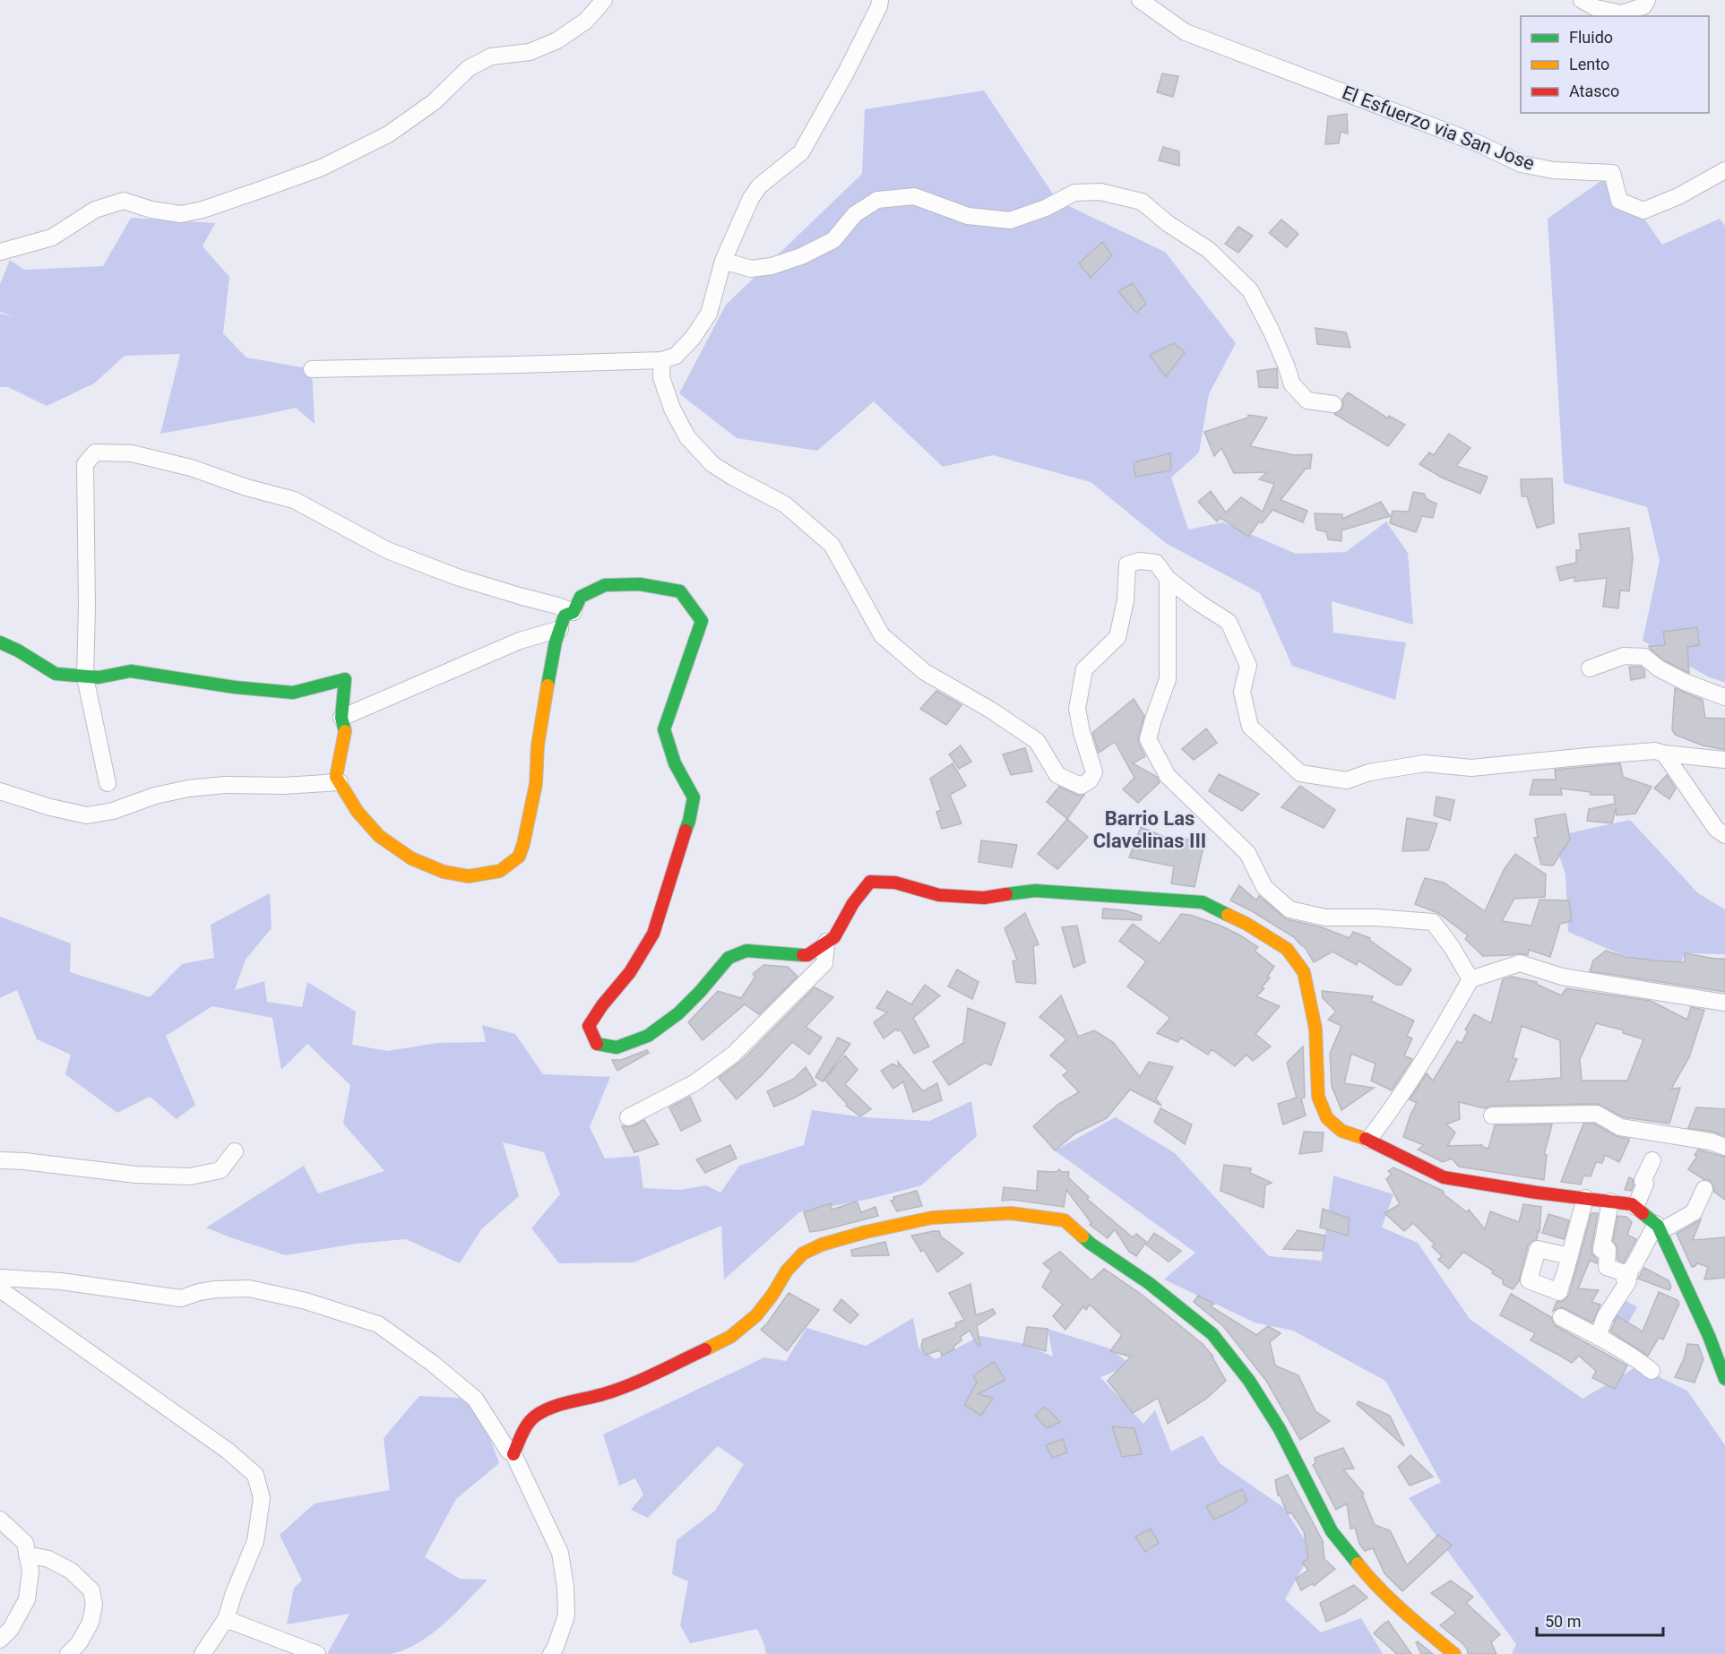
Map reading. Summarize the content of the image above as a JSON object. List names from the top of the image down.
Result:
{
  "streets": {
    "street": ["El Esfuerzo via San Jose"]
  },
  "districts": ["Barrio Las Clavelinas III"],
  "legend": ["Fluido", "Lento", "Atasco"],
  "scale_bar": "50 m"
}
